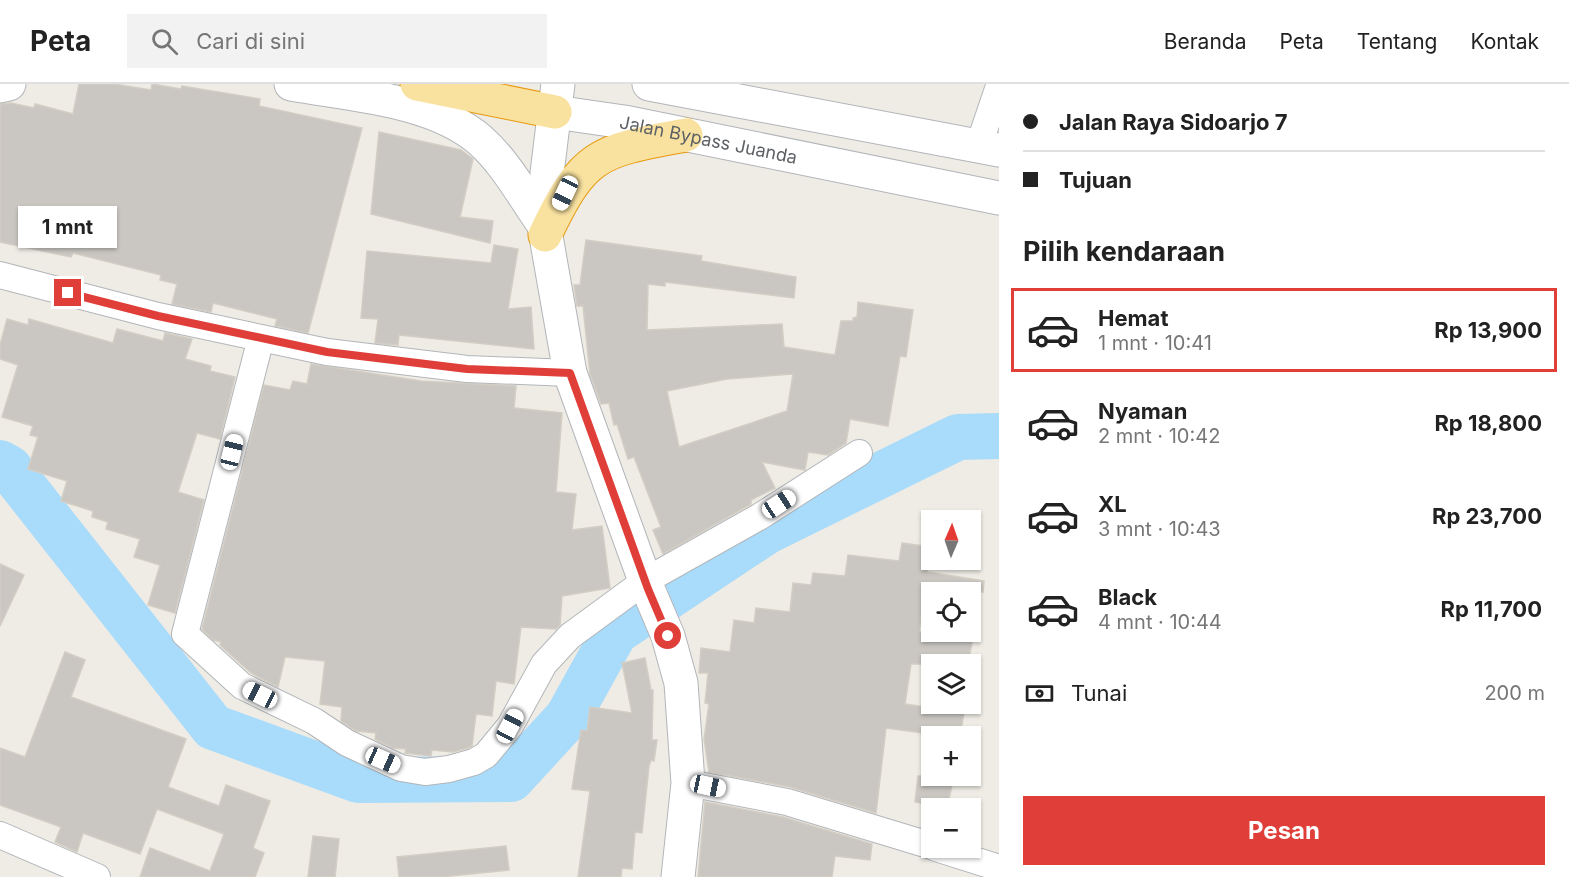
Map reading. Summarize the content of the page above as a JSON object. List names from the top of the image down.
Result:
{
  "streets": {
    "highway": ["Jalan Bypass Juanda"]
  },
  "north": "top",
  "page": {
    "header": "Peta",
    "search": "Cari di sini",
    "nav": [
      "Beranda",
      "Peta",
      "Tentang",
      "Kontak"
    ],
    "banner": ["Jalan Raya Sidoarjo 7", "Tujuan"],
    "bubble": "1 mnt",
    "heading": "Pilih kendaraan",
    "list": [
      {
        "name": "Hemat",
        "note": "1 mnt · 10:41",
        "value": "Rp 13,900"
      },
      {
        "name": "Nyaman",
        "note": "2 mnt · 10:42",
        "value": "Rp 18,800"
      },
      {
        "name": "XL",
        "note": "3 mnt · 10:43",
        "value": "Rp 23,700"
      },
      {
        "name": "Black",
        "note": "4 mnt · 10:44",
        "value": "Rp 11,700"
      }
    ],
    "map_buttons": ["+", "−"],
    "pay": ["Tunai", "200 m"],
    "buttons": "Pesan"
  }
}
